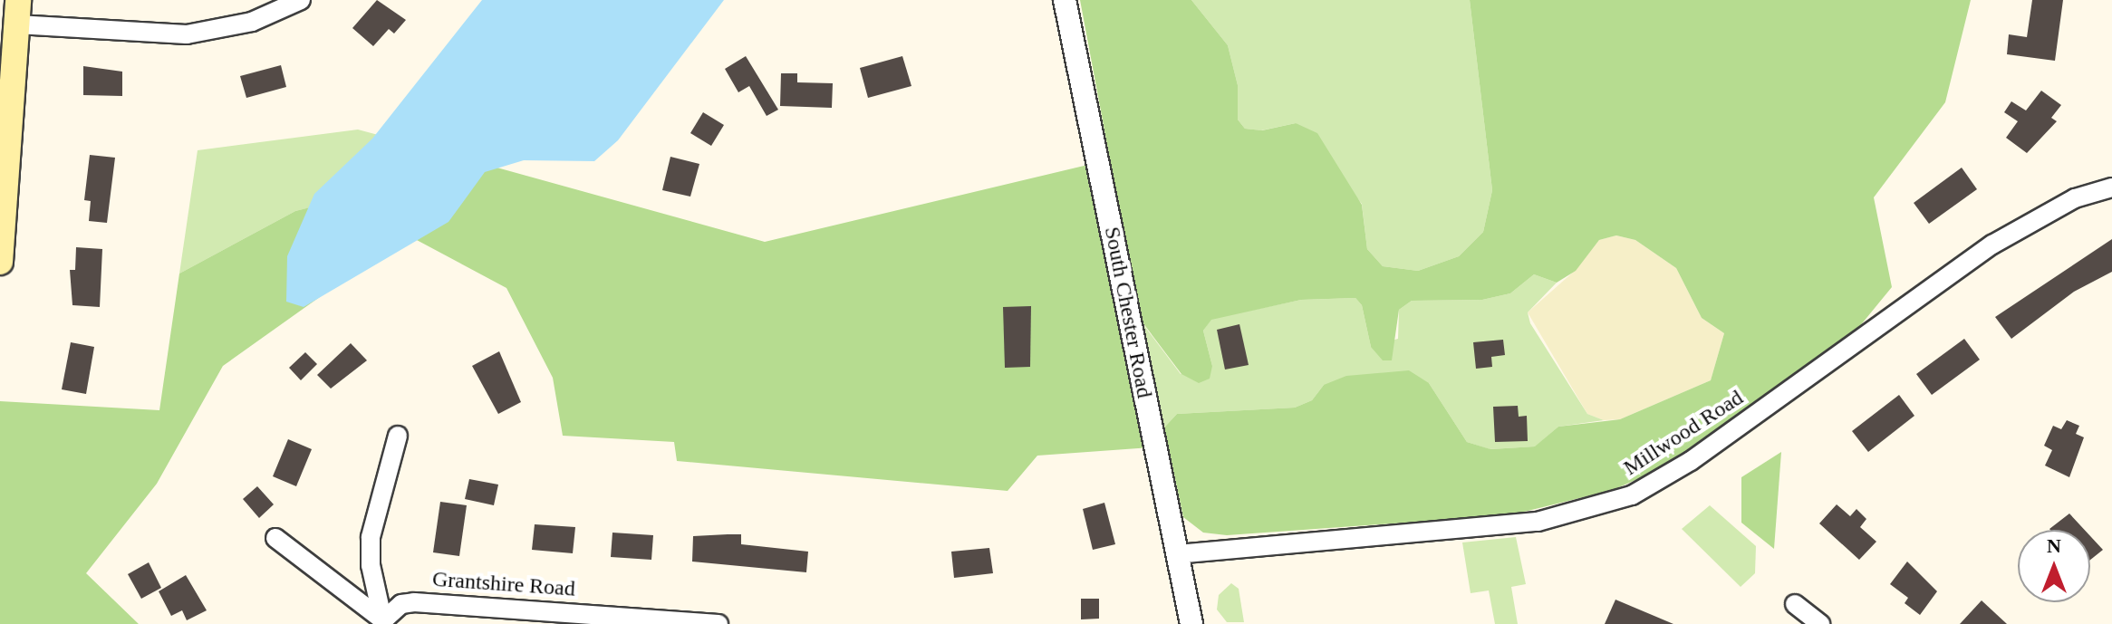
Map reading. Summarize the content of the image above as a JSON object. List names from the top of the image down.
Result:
{
  "streets": {
    "street": ["South Chester Road", "Millwood Road", "Grantshire Road"]
  },
  "crossings": [
    ["South Chester Road", "Millwood Road"]
  ],
  "north": "top"
}
